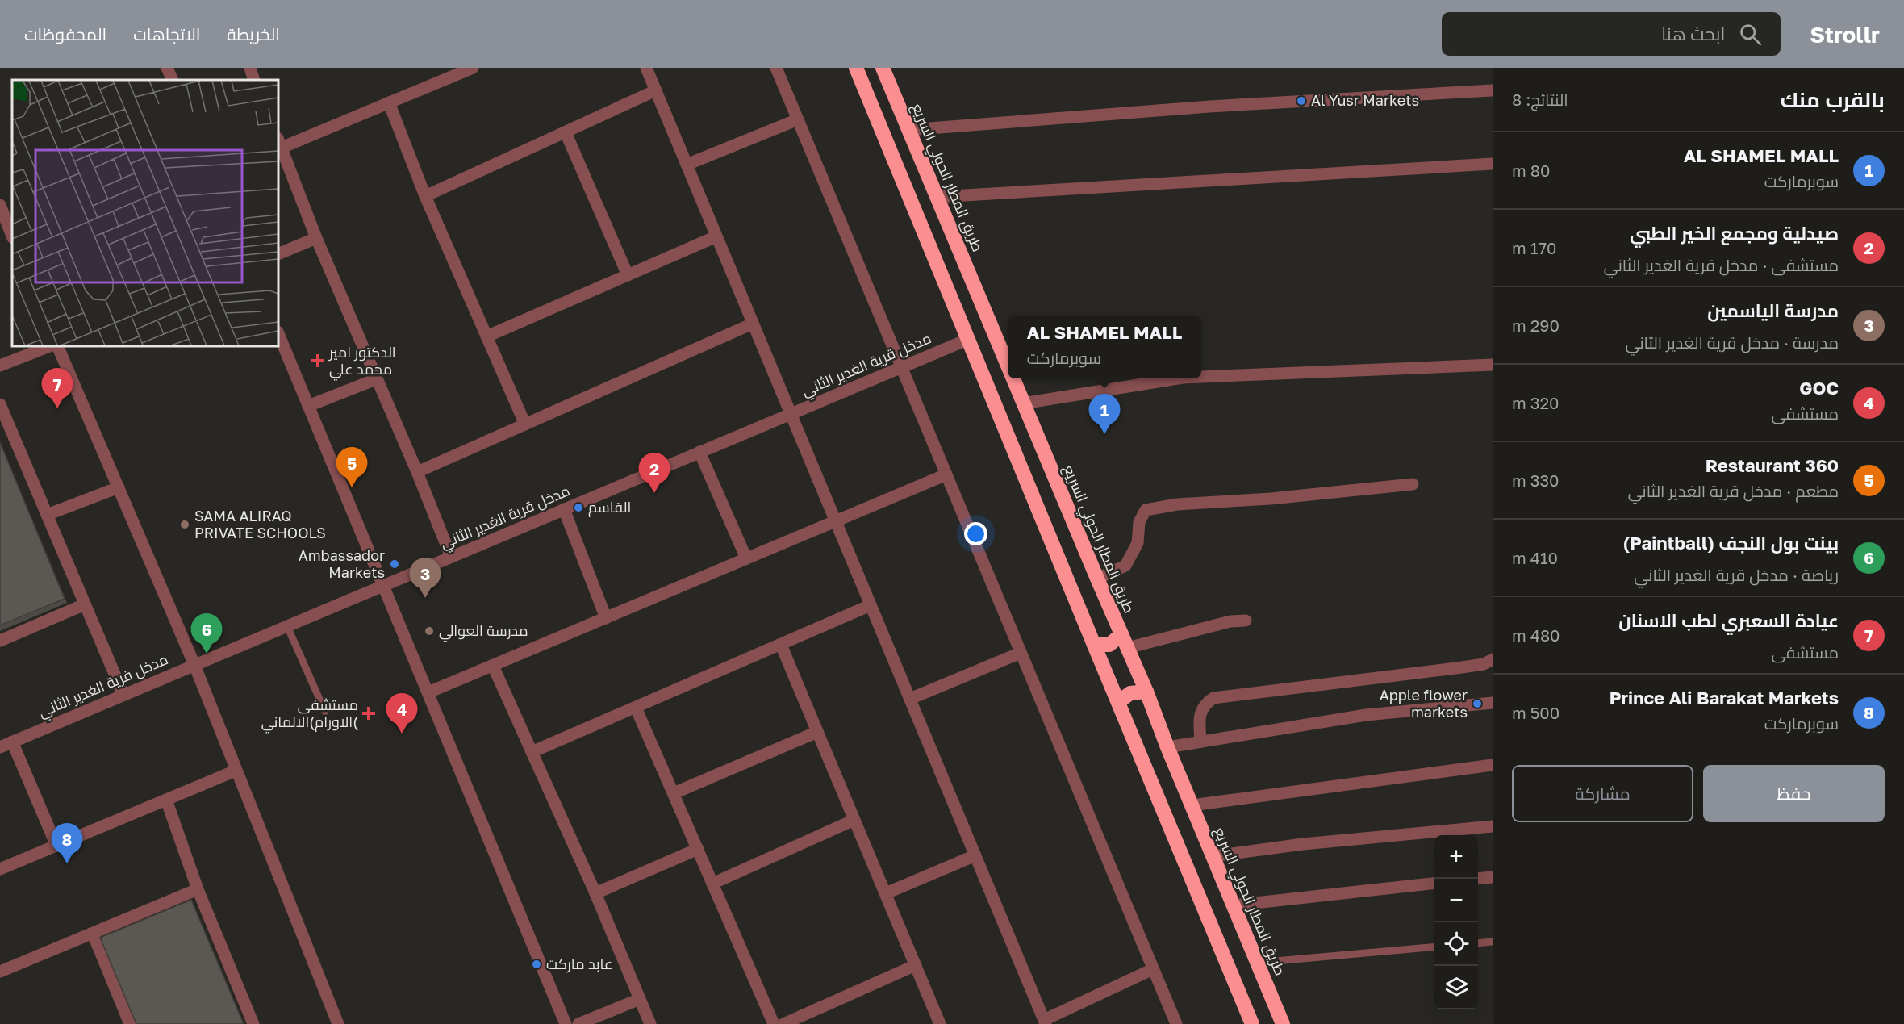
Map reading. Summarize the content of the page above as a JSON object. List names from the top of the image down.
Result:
{
  "streets": {
    "highway": ["طريق المطار الحولي السريع"],
    "street": ["مدخل قرية الغدير الثاني"]
  },
  "places": {
    "other": [
      "Al Yusr Markets",
      "القاسم",
      "SAMA ALIRAQ PRIVATE SCHOOLS",
      "Ambassador Markets",
      "مدرسة العوالي",
      "Apple flower markets",
      "عابد ماركت"
    ],
    "health": ["الدكتور امير محمد علي", "مستشفى الاورام)الالماني("]
  },
  "page": {
    "header": "Strollr",
    "search": "ابحث هنا",
    "nav": ["الخريطة", "الاتجاهات", "المحفوظات"],
    "heading": ["بالقرب منك", "النتائج: 8"],
    "list": [
      {
        "mark": "1",
        "name": "AL SHAMEL MALL",
        "note": "سوبرماركت",
        "value": "80 m"
      },
      {
        "mark": "2",
        "name": "صيدلية ومجمع الخير الطبي",
        "note": "مستشفى · مدخل قرية الغدير الثاني",
        "value": "170 m"
      },
      {
        "mark": "3",
        "name": "مدرسة الياسمين",
        "note": "مدرسة · مدخل قرية الغدير الثاني",
        "value": "290 m"
      },
      {
        "mark": "4",
        "name": "GOC",
        "note": "مستشفى",
        "value": "320 m"
      },
      {
        "mark": "5",
        "name": "360 Restaurant",
        "note": "مطعم · مدخل قرية الغدير الثاني",
        "value": "330 m"
      },
      {
        "mark": "6",
        "name": "بينت بول النجف (Paintball)",
        "note": "رياضة · مدخل قرية الغدير الثاني",
        "value": "410 m"
      },
      {
        "mark": "7",
        "name": "عيادة السعبري لطب الاسنان",
        "note": "مستشفى",
        "value": "480 m"
      },
      {
        "mark": "8",
        "name": "Prince Ali Barakat Markets",
        "note": "سوبرماركت",
        "value": "500 m"
      }
    ],
    "popup": ["AL SHAMEL MALL", "سوبرماركت"],
    "pins": [
      "7",
      "1",
      "5",
      "2",
      "3",
      "6",
      "4",
      "8"
    ],
    "buttons": ["حفظ", "مشاركة"],
    "map_buttons": ["+", "−"]
  }
}
